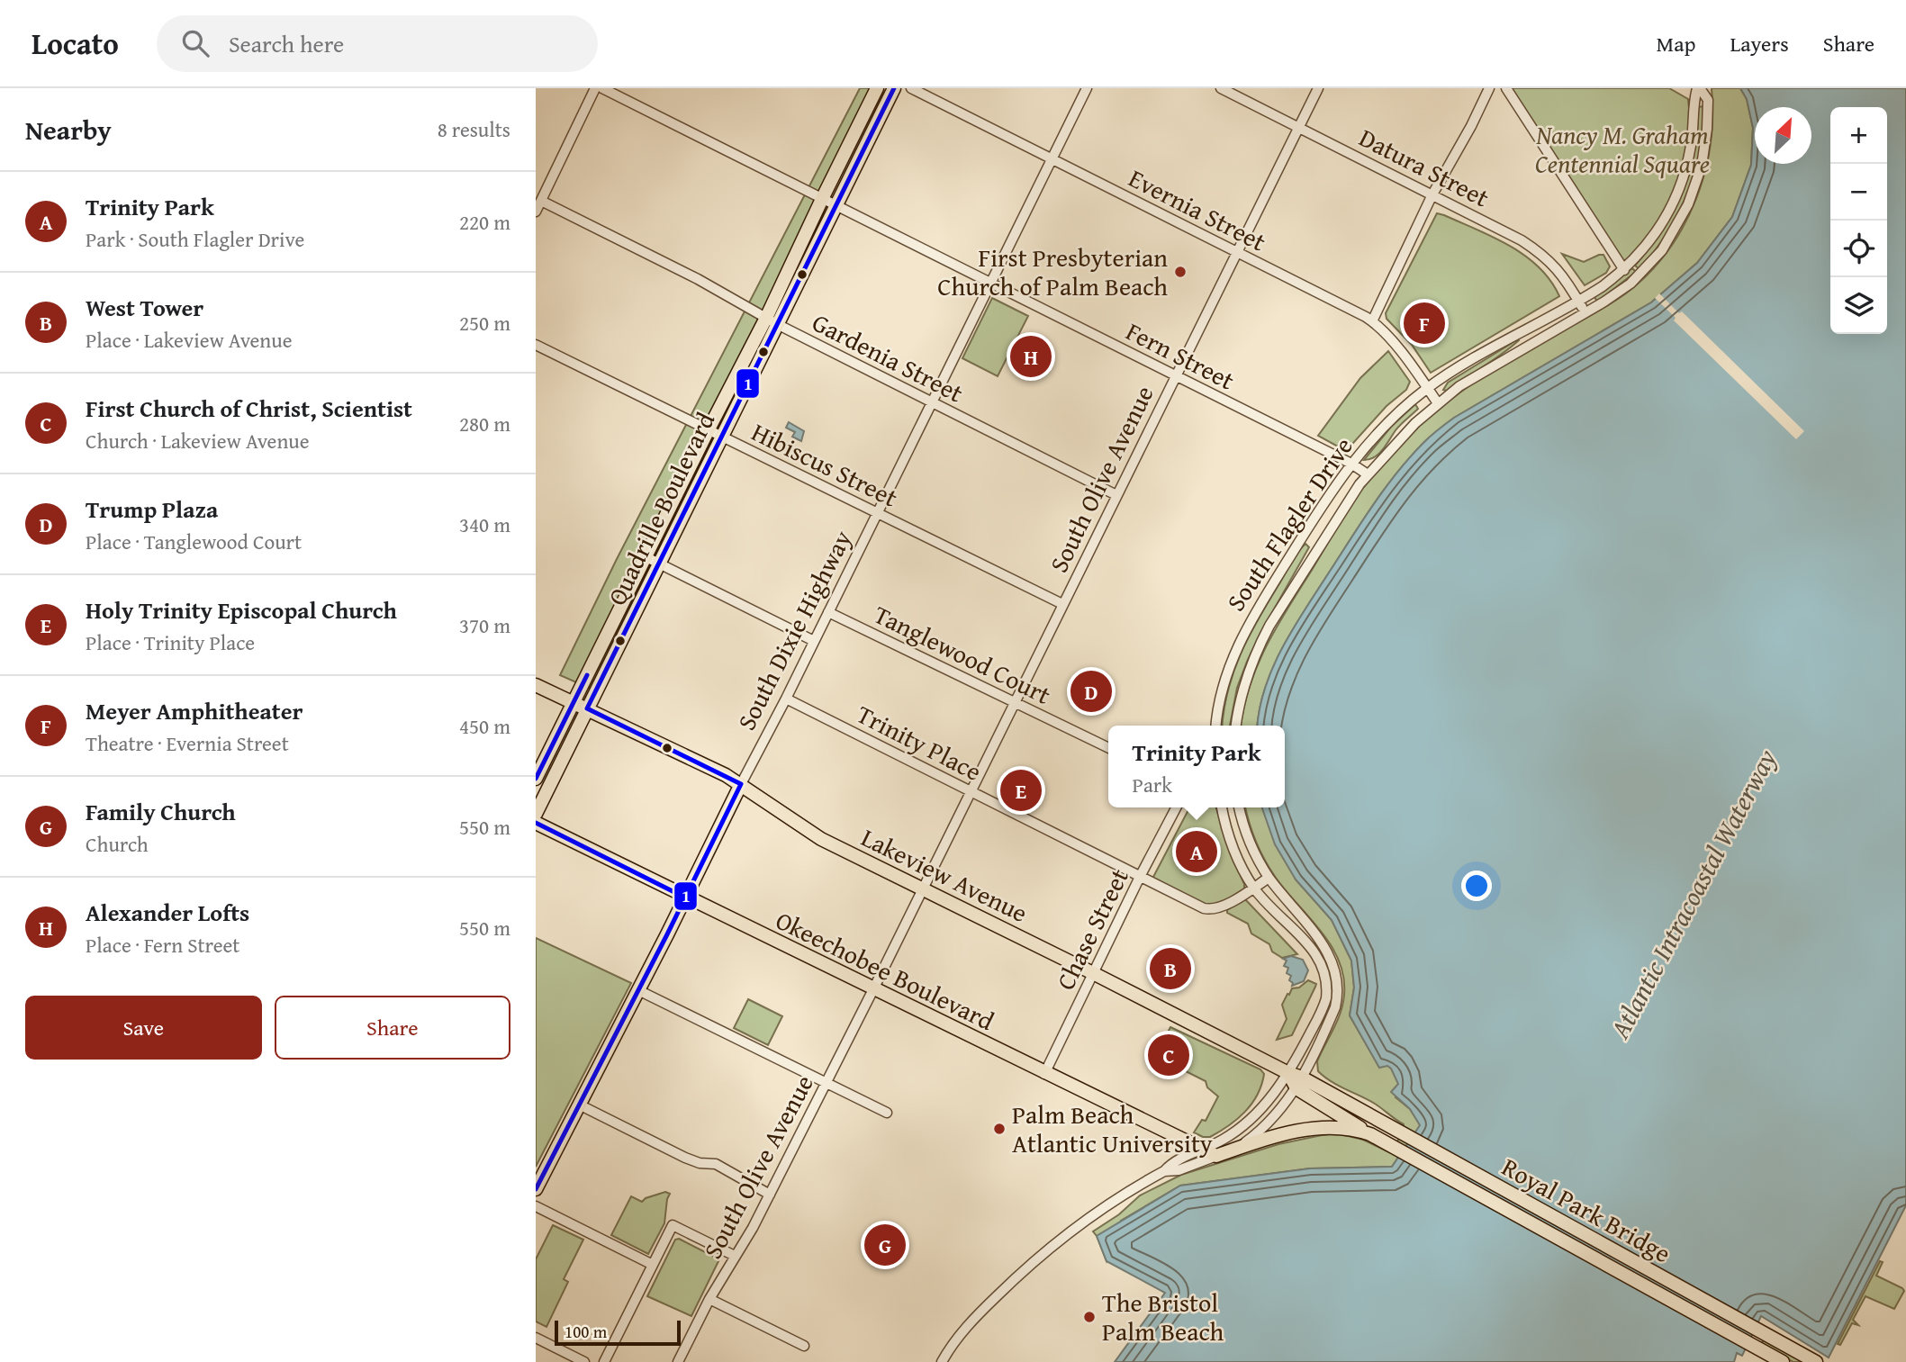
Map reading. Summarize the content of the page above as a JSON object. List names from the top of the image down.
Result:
{
  "streets": {
    "main road": [
      "Quadrille Boulevard",
      "South Dixie Highway",
      "Lakeview Avenue",
      "Okeechobee Boulevard",
      "Royal Park Bridge"
    ],
    "street": [
      "Datura Street",
      "Evernia Street",
      "Fern Street",
      "Gardenia Street",
      "Hibiscus Street",
      "South Olive Avenue",
      "South Flagler Drive",
      "Tanglewood Court",
      "Trinity Place",
      "Chase Street"
    ]
  },
  "crossings": [
    ["Datura Street", "South Olive Avenue"],
    ["Datura Street", "South Flagler Drive"],
    ["Evernia Street", "South Olive Avenue"],
    ["Evernia Street", "South Flagler Drive"],
    ["Evernia Street", "South Dixie Highway"],
    ["Fern Street", "South Olive Avenue"],
    ["Fern Street", "Quadrille Boulevard"],
    ["Fern Street", "South Flagler Drive"],
    ["Fern Street", "South Dixie Highway"],
    ["Gardenia Street", "South Olive Avenue"],
    ["Gardenia Street", "Quadrille Boulevard"],
    ["Gardenia Street", "South Dixie Highway"],
    ["Hibiscus Street", "South Olive Avenue"],
    ["Hibiscus Street", "Quadrille Boulevard"],
    ["Hibiscus Street", "South Dixie Highway"],
    ["South Olive Avenue", "Tanglewood Court"],
    ["South Olive Avenue", "Trinity Place"],
    ["South Olive Avenue", "Lakeview Avenue"],
    ["South Olive Avenue", "Okeechobee Boulevard"],
    ["Quadrille Boulevard", "Lakeview Avenue"],
    ["South Dixie Highway", "Tanglewood Court"],
    ["South Dixie Highway", "Trinity Place"],
    ["South Dixie Highway", "Lakeview Avenue"],
    ["South Dixie Highway", "Okeechobee Boulevard"],
    ["Trinity Place", "Chase Street"],
    ["Lakeview Avenue", "Chase Street"],
    ["Chase Street", "Okeechobee Boulevard"]
  ],
  "water": ["Atlantic Intracoastal Waterway"],
  "parks": ["Nancy M. Graham Centennial Square"],
  "places": ["First Presbyterian Church of Palm Beach", "Palm Beach Atlantic University", "The Bristol Palm Beach"],
  "lines": ["transit line 1"],
  "scale_bar": "100 m",
  "north": "top right",
  "page": {
    "header": "Locato",
    "search": "Search here",
    "nav": ["Map", "Layers", "Share"],
    "heading": ["Nearby", "8 results"],
    "map_buttons": ["+", "−"],
    "list": [
      {
        "mark": "A",
        "name": "Trinity Park",
        "note": "Park · South Flagler Drive",
        "value": "220 m"
      },
      {
        "mark": "B",
        "name": "West Tower",
        "note": "Place · Lakeview Avenue",
        "value": "250 m"
      },
      {
        "mark": "C",
        "name": "First Church of Christ, Scientist",
        "note": "Church · Lakeview Avenue",
        "value": "280 m"
      },
      {
        "mark": "D",
        "name": "Trump Plaza",
        "note": "Place · Tanglewood Court",
        "value": "340 m"
      },
      {
        "mark": "E",
        "name": "Holy Trinity Episcopal Church",
        "note": "Place · Trinity Place",
        "value": "370 m"
      },
      {
        "mark": "F",
        "name": "Meyer Amphitheater",
        "note": "Theatre · Evernia Street",
        "value": "450 m"
      },
      {
        "mark": "G",
        "name": "Family Church",
        "note": "Church",
        "value": "550 m"
      },
      {
        "mark": "H",
        "name": "Alexander Lofts",
        "note": "Place · Fern Street",
        "value": "550 m"
      }
    ],
    "pins": [
      "F",
      "H",
      "D",
      "E",
      "A",
      "B",
      "C",
      "G"
    ],
    "popup": ["Trinity Park", "Park"],
    "buttons": ["Save", "Share"],
    "scale": "100 m"
  }
}
